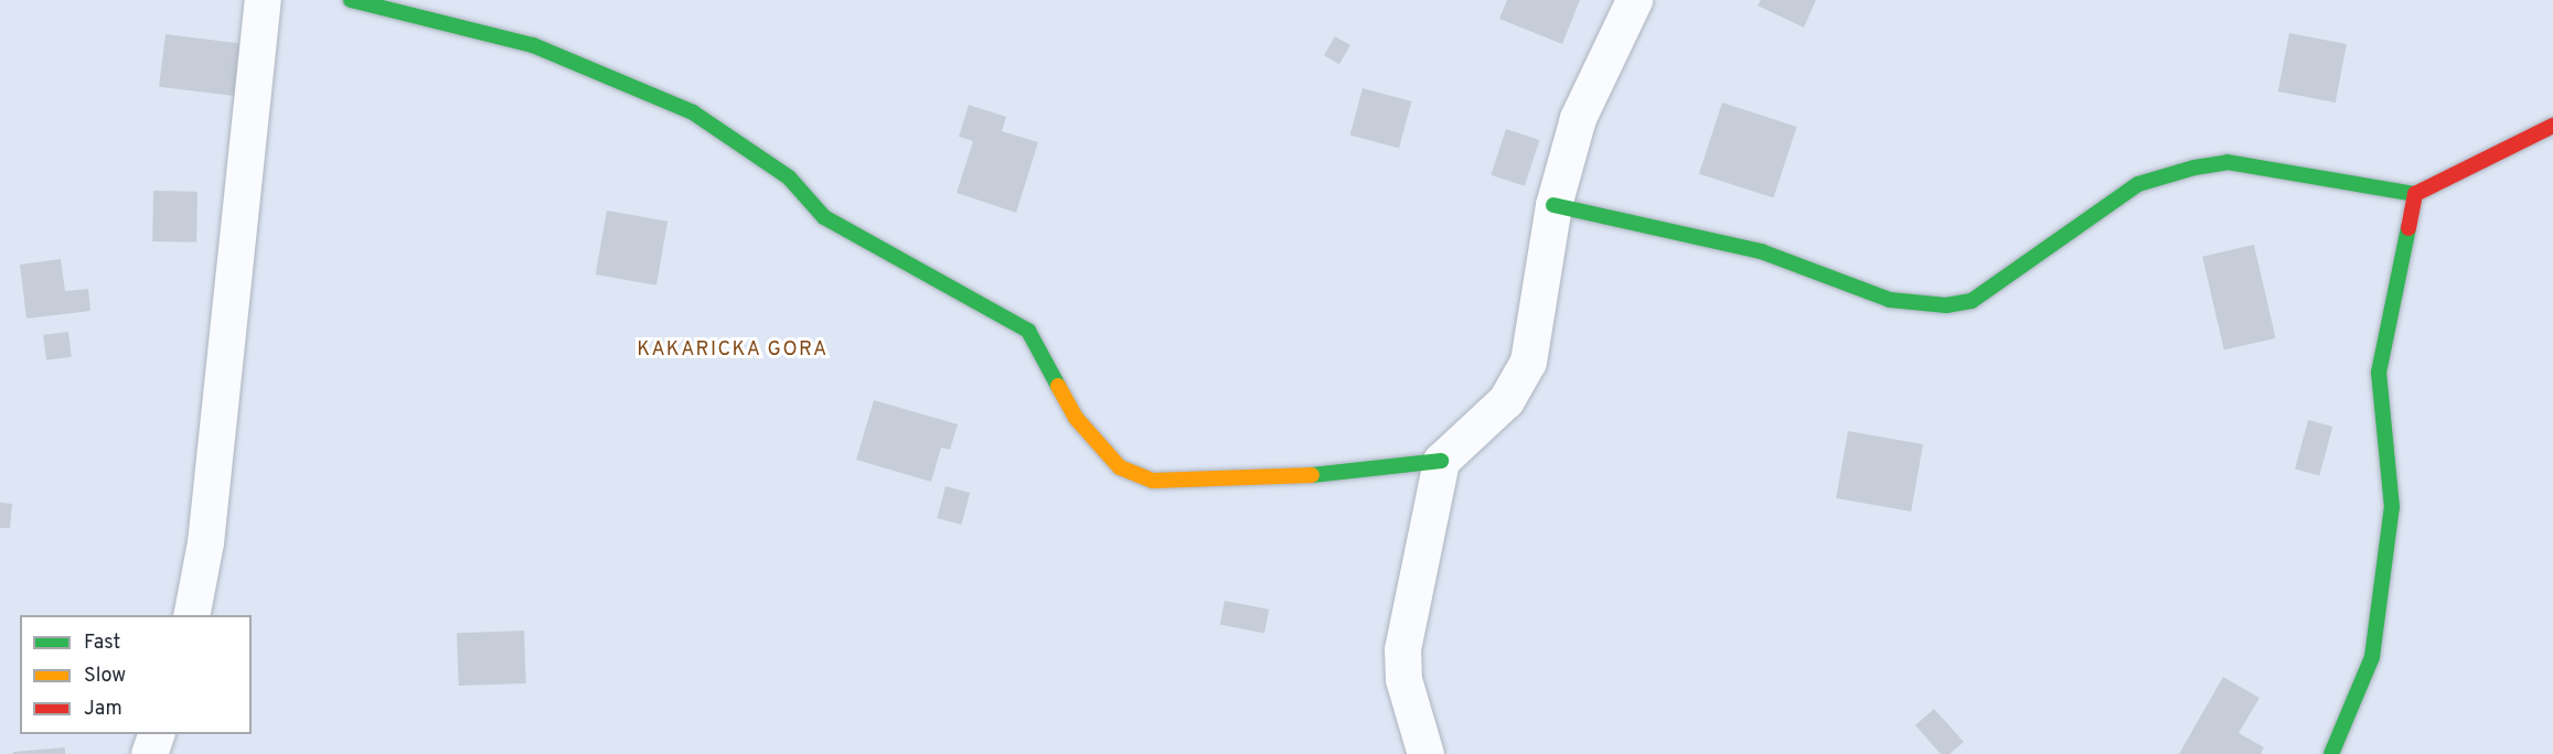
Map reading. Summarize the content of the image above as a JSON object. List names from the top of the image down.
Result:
{
  "districts": ["KAKARICKA GORA"],
  "legend": ["Fast", "Slow", "Jam"]
}
